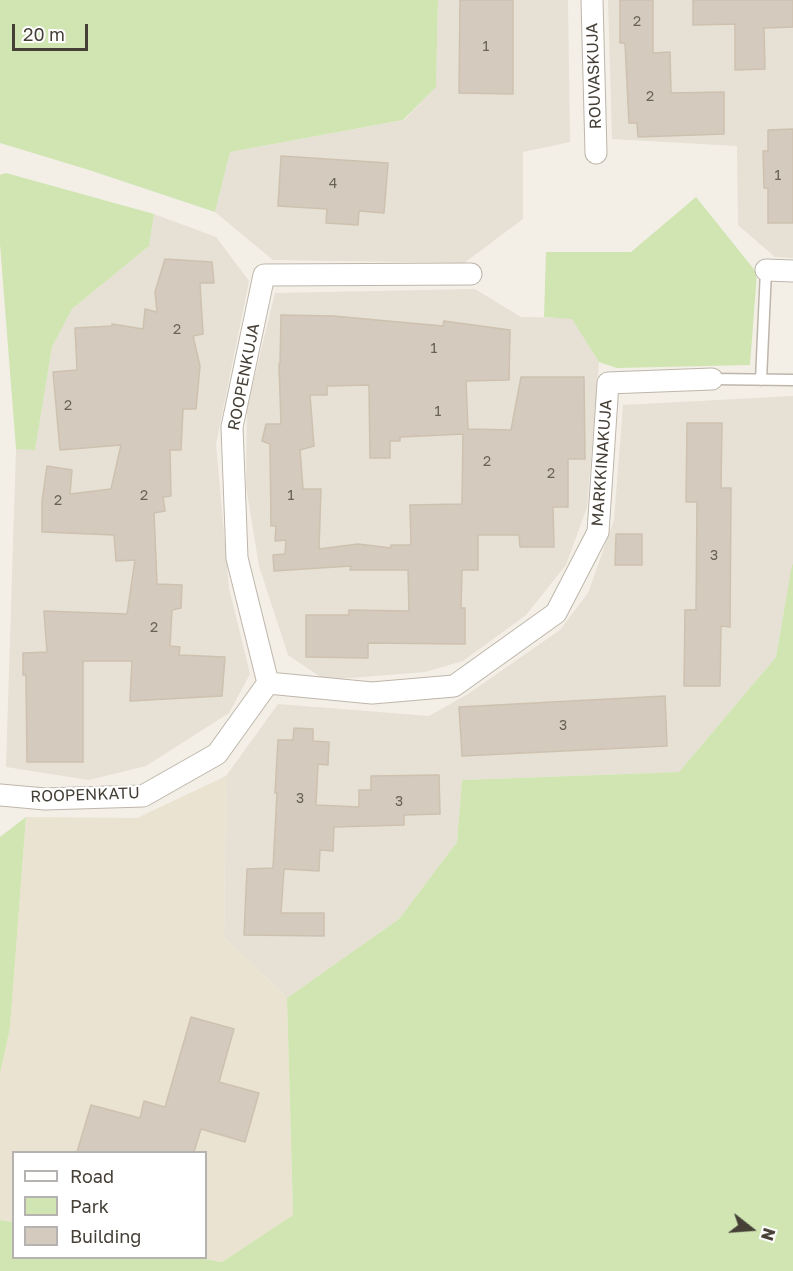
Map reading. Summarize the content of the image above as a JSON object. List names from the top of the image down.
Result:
{
  "streets": {
    "street": [
      "ROUVASKUJA",
      "ROOPENKUJA",
      "MARKKINAKUJA",
      "ROOPENKATU"
    ]
  },
  "crossings": [
    ["ROOPENKUJA", "MARKKINAKUJA"],
    ["ROOPENKUJA", "ROOPENKATU"],
    ["MARKKINAKUJA", "ROOPENKATU"]
  ],
  "house_numbers": [
    "2",
    "1",
    "2",
    "1",
    "4",
    "2",
    "1",
    "2",
    "1",
    "2",
    "2",
    "2",
    "1",
    "2",
    "3",
    "2",
    "3",
    "3",
    "3"
  ],
  "legend": ["Road", "Park", "Building"],
  "scale_bar": "20 m",
  "north": "right"
}
